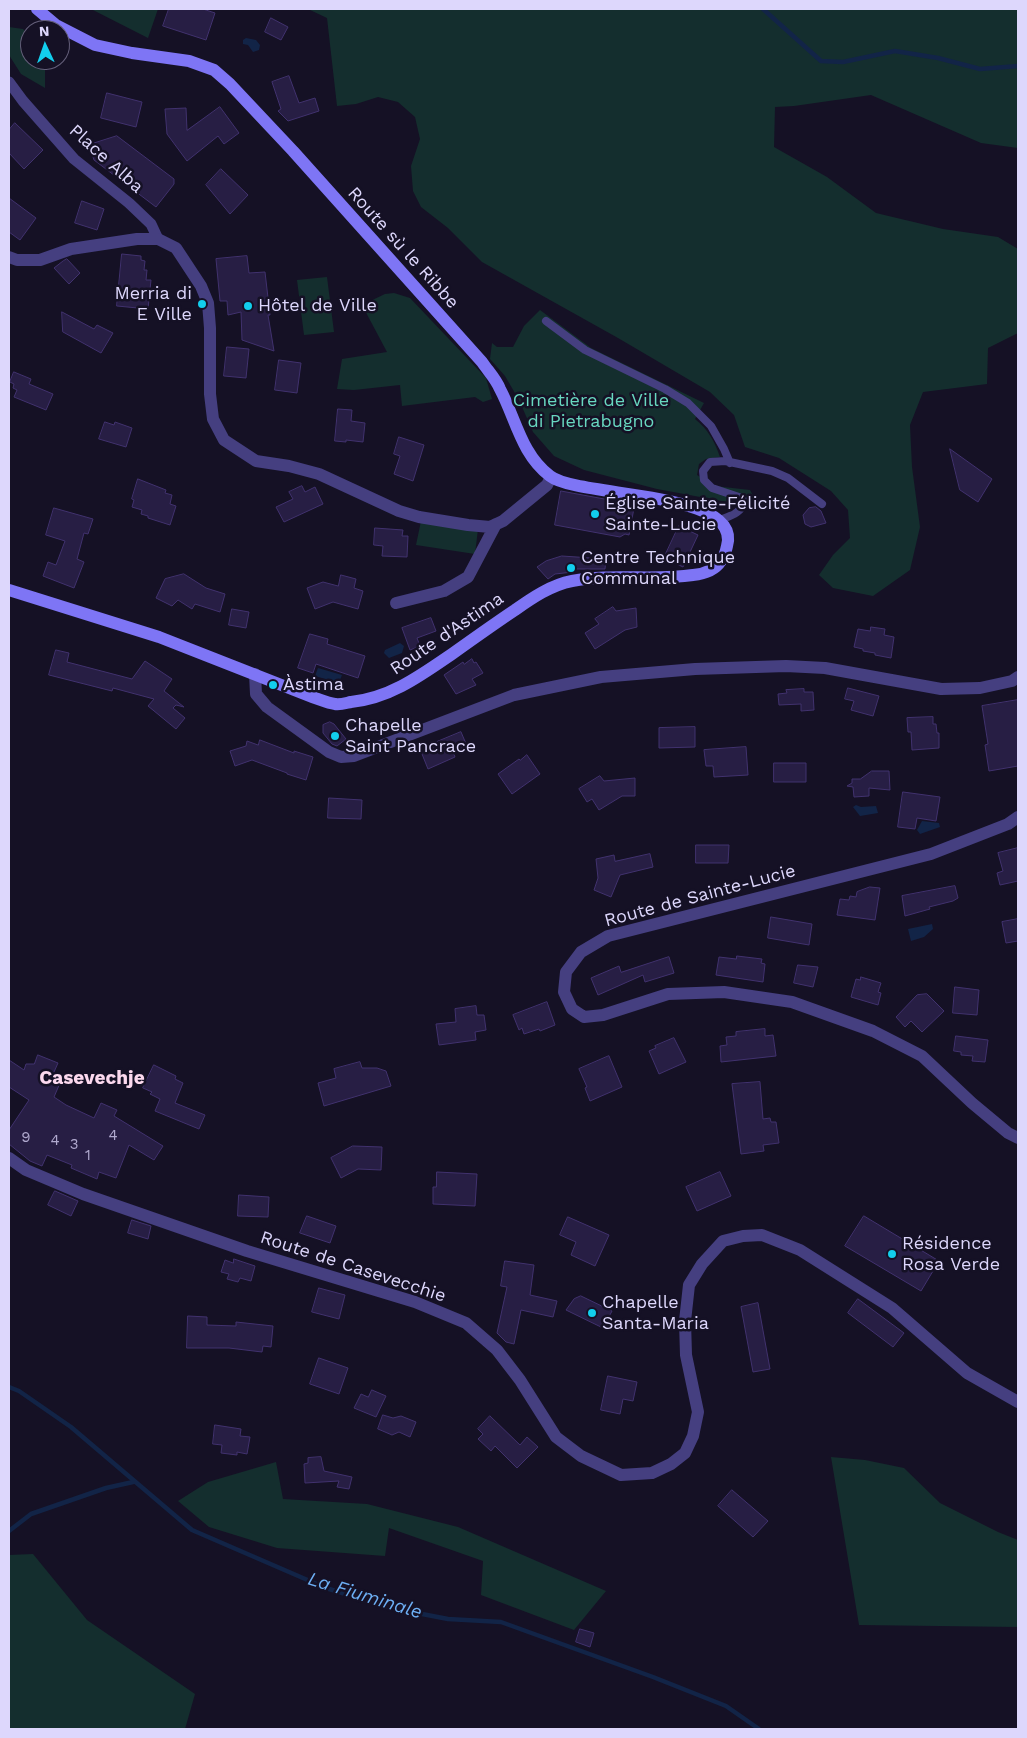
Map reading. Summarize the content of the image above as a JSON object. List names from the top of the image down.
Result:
{
  "streets": {
    "main road": ["Route sù le Ribbe", "Route d'Astima"],
    "street": ["Place Alba", "Route de Sainte-Lucie", "Route de Casevecchie"]
  },
  "crossings": [
    ["Route sù le Ribbe", "Route d'Astima"]
  ],
  "districts": ["Casevechje"],
  "water": ["La Fiuminale"],
  "parks": ["Cimetière de Ville di Pietrabugno"],
  "places": [
    "Merria di E Ville",
    "Hôtel de Ville",
    "Église Sainte-Félicité Sainte-Lucie",
    "Centre Technique Communal",
    "Àstima",
    "Chapelle Saint Pancrace",
    "Résidence Rosa Verde",
    "Chapelle Santa-Maria"
  ],
  "house_numbers": [
    "4",
    "9",
    "4",
    "3",
    "1"
  ],
  "north": "top"
}
